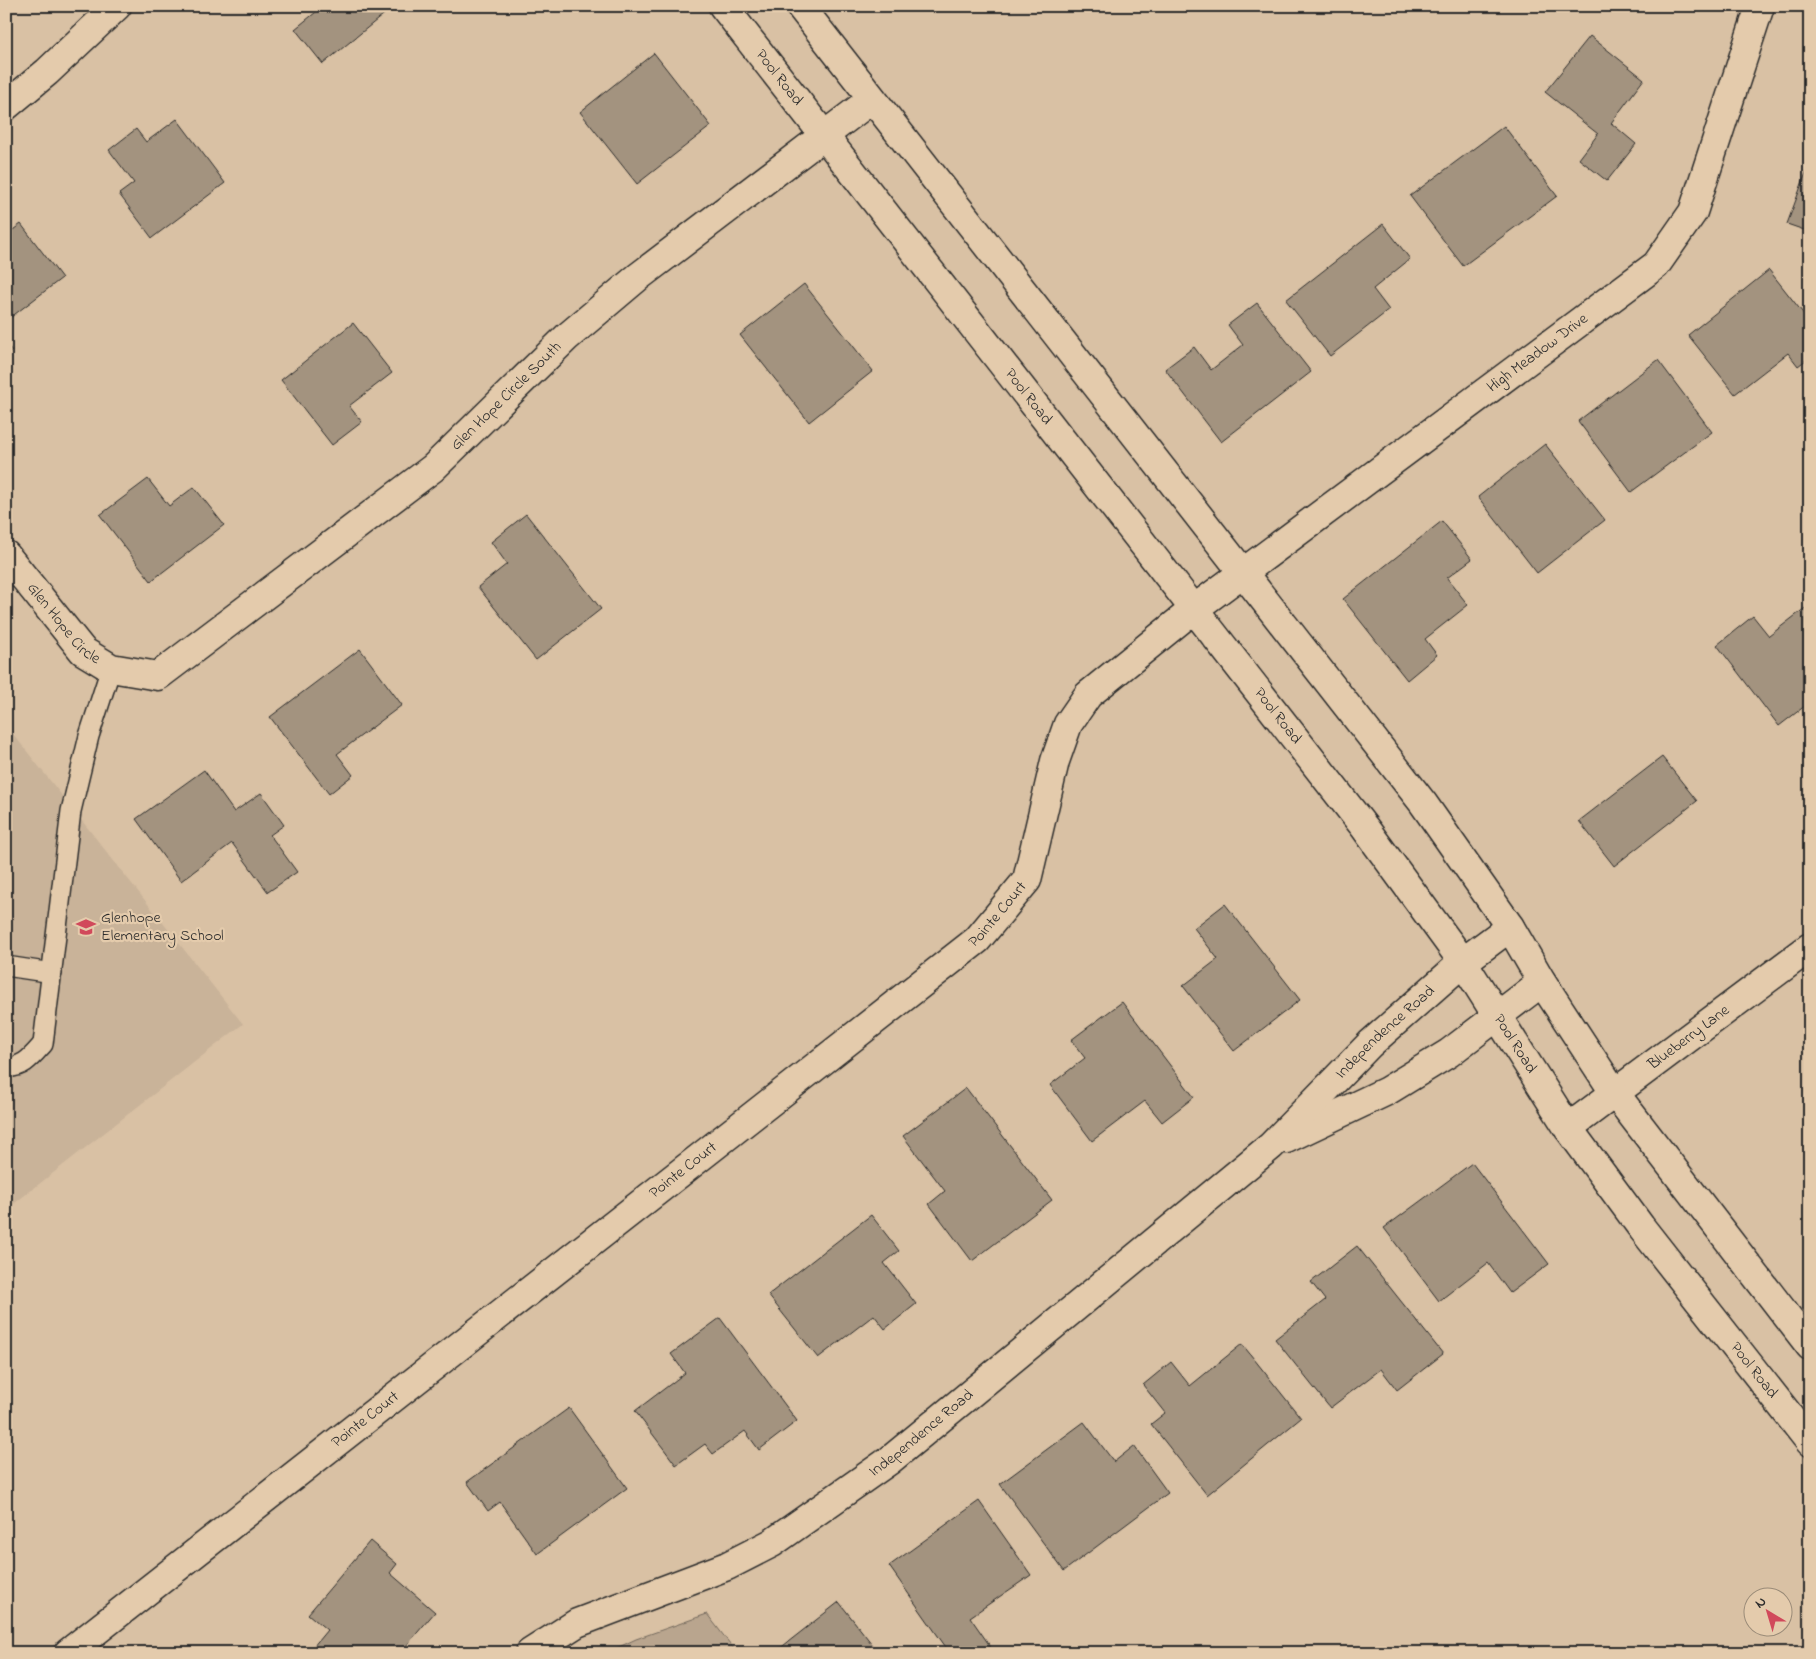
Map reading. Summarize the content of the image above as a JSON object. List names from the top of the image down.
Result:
{
  "streets": {
    "street": [
      "Pool Road",
      "High Meadow Drive",
      "Glen Hope Circle South",
      "Glen Hope Circle",
      "Pointe Court",
      "Independence Road",
      "Blueberry Lane"
    ]
  },
  "crossings": [
    ["Pool Road", "High Meadow Drive"],
    ["Pool Road", "Glen Hope Circle South"],
    ["Pool Road", "Pointe Court"],
    ["Pool Road", "Independence Road"],
    ["Pool Road", "Blueberry Lane"],
    ["High Meadow Drive", "Pointe Court"],
    ["Glen Hope Circle South", "Glen Hope Circle"]
  ],
  "places": {
    "school or university": ["Glenhope Elementary School"]
  },
  "north": "top left"
}
